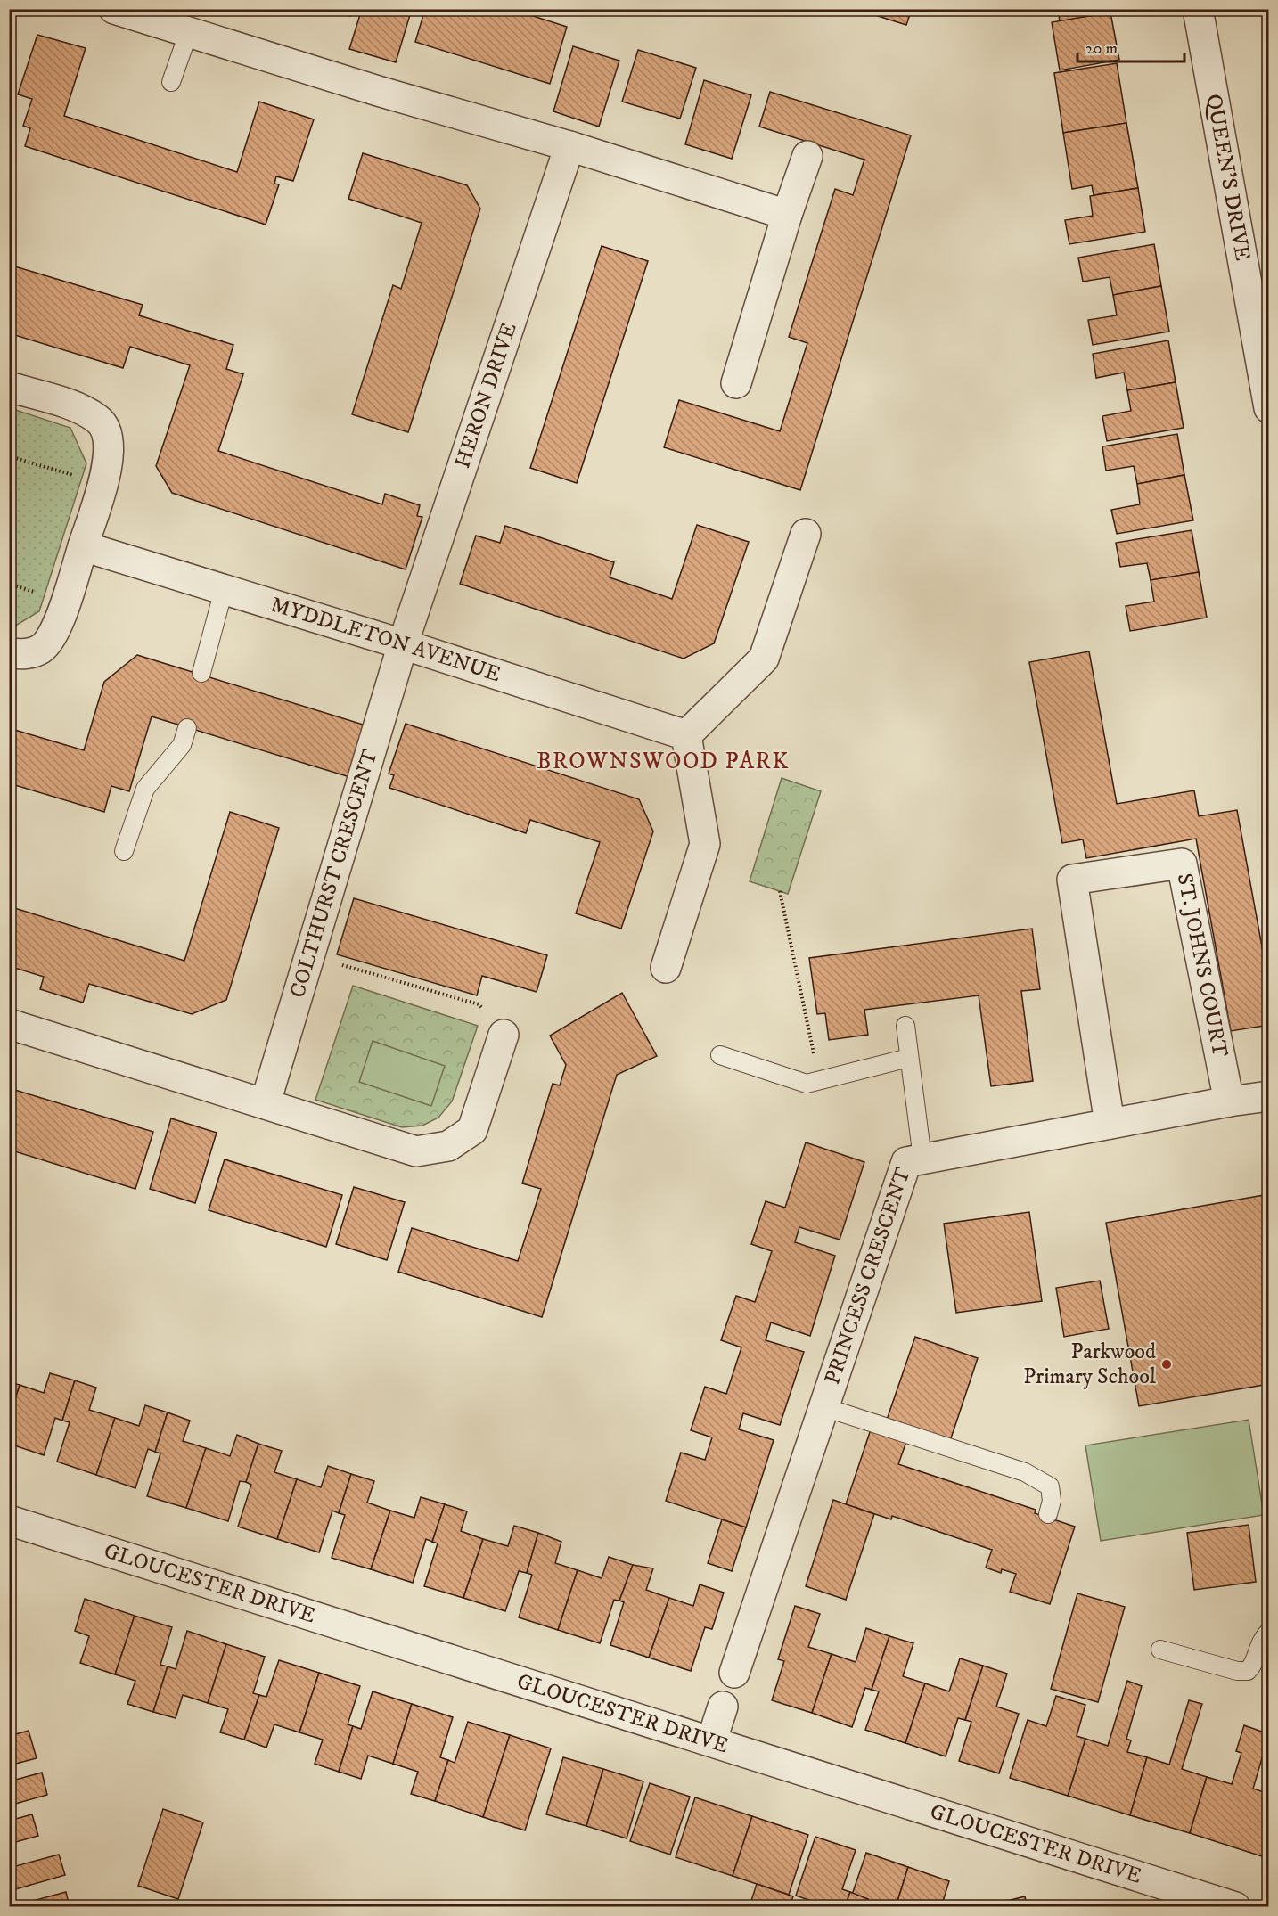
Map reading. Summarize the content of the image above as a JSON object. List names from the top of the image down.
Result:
{
  "streets": {
    "street": [
      "QUEEN'S DRIVE",
      "HERON DRIVE",
      "MYDDLETON AVENUE",
      "COLTHURST CRESCENT",
      "ST. JOHNS COURT",
      "PRINCESS CRESCENT",
      "GLOUCESTER DRIVE"
    ]
  },
  "crossings": [
    ["HERON DRIVE", "MYDDLETON AVENUE"],
    ["HERON DRIVE", "COLTHURST CRESCENT"],
    ["MYDDLETON AVENUE", "COLTHURST CRESCENT"],
    ["ST. JOHNS COURT", "PRINCESS CRESCENT"],
    ["PRINCESS CRESCENT", "GLOUCESTER DRIVE"]
  ],
  "districts": ["BROWNSWOOD PARK"],
  "places": ["Parkwood Primary School"],
  "scale_bar": "20 m"
}
